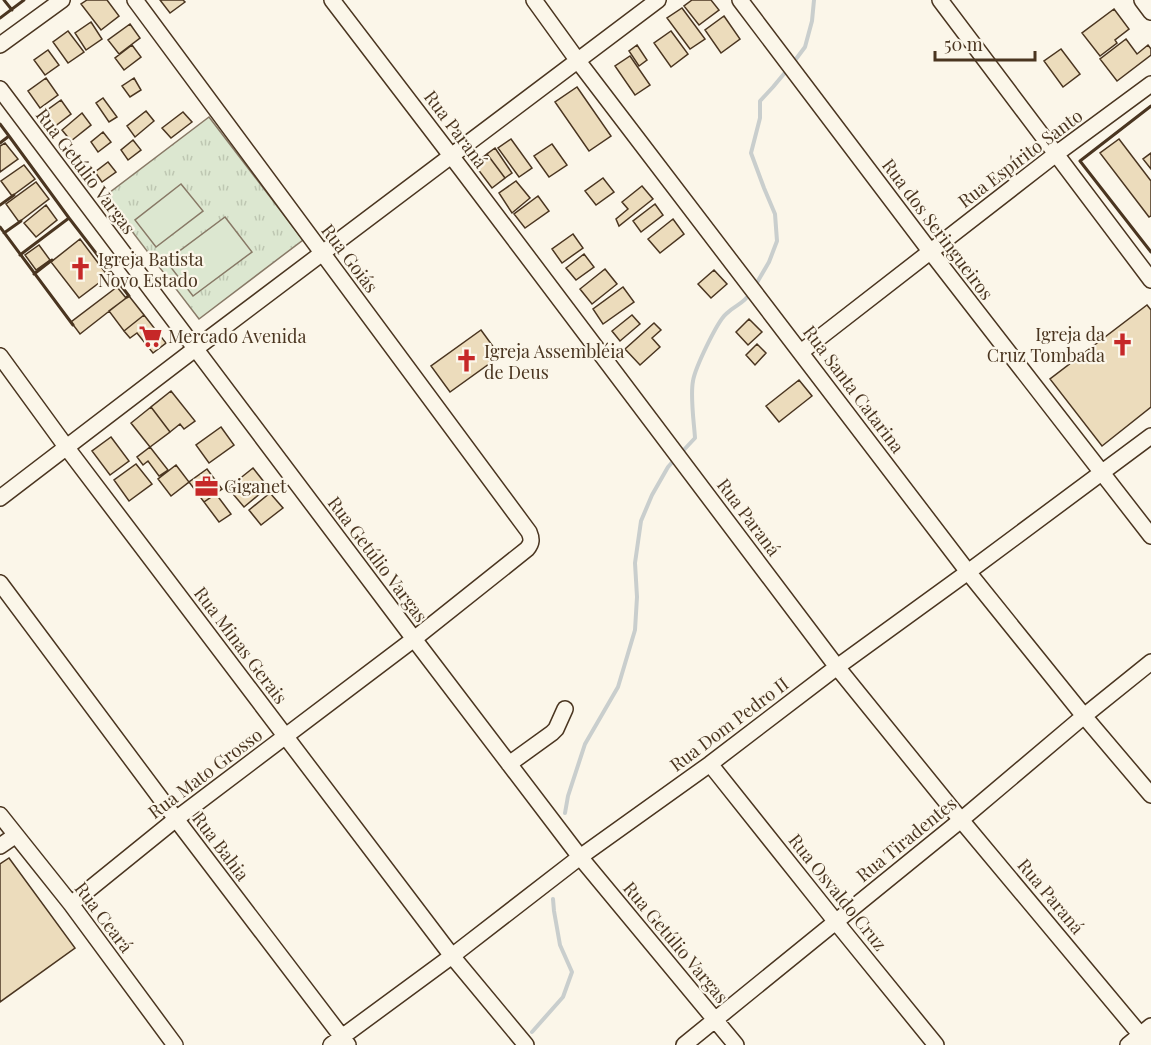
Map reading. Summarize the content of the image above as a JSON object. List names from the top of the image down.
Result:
{
  "streets": {
    "street": [
      "Rua Paraná",
      "Rua Espírito Santo",
      "Rua Getúlio Vargas",
      "Rua dos Seringueiros",
      "Rua Goiás",
      "Rua Santa Catarina",
      "Rua Minas Gerais",
      "Rua Dom Pedro II",
      "Rua Mato Grosso",
      "Rua Tiradentes",
      "Rua Bahia",
      "Rua Osvaldo Cruz",
      "Rua Ceará"
    ]
  },
  "crossings": [
    ["Rua Paraná", "Rua Dom Pedro II"],
    ["Rua Paraná", "Rua Tiradentes"],
    ["Rua Espírito Santo", "Rua dos Seringueiros"],
    ["Rua Espírito Santo", "Rua Santa Catarina"],
    ["Rua Getúlio Vargas", "Rua Dom Pedro II"],
    ["Rua Getúlio Vargas", "Rua Mato Grosso"],
    ["Rua Getúlio Vargas", "Rua Tiradentes"],
    ["Rua dos Seringueiros", "Rua Dom Pedro II"],
    ["Rua Goiás", "Rua Mato Grosso"],
    ["Rua Santa Catarina", "Rua Dom Pedro II"],
    ["Rua Santa Catarina", "Rua Tiradentes"],
    ["Rua Minas Gerais", "Rua Dom Pedro II"],
    ["Rua Minas Gerais", "Rua Mato Grosso"],
    ["Rua Dom Pedro II", "Rua Bahia"],
    ["Rua Dom Pedro II", "Rua Osvaldo Cruz"],
    ["Rua Mato Grosso", "Rua Bahia"],
    ["Rua Mato Grosso", "Rua Ceará"],
    ["Rua Tiradentes", "Rua Osvaldo Cruz"]
  ],
  "places": {
    "church": ["Igreja Batista Novo Estado", "Igreja da Cruz Tombada", "Igreja Assembléia de Deus"],
    "supermarket": ["Mercado Avenida"],
    "office": ["Giganet"]
  },
  "scale_bar": "50 m"
}
